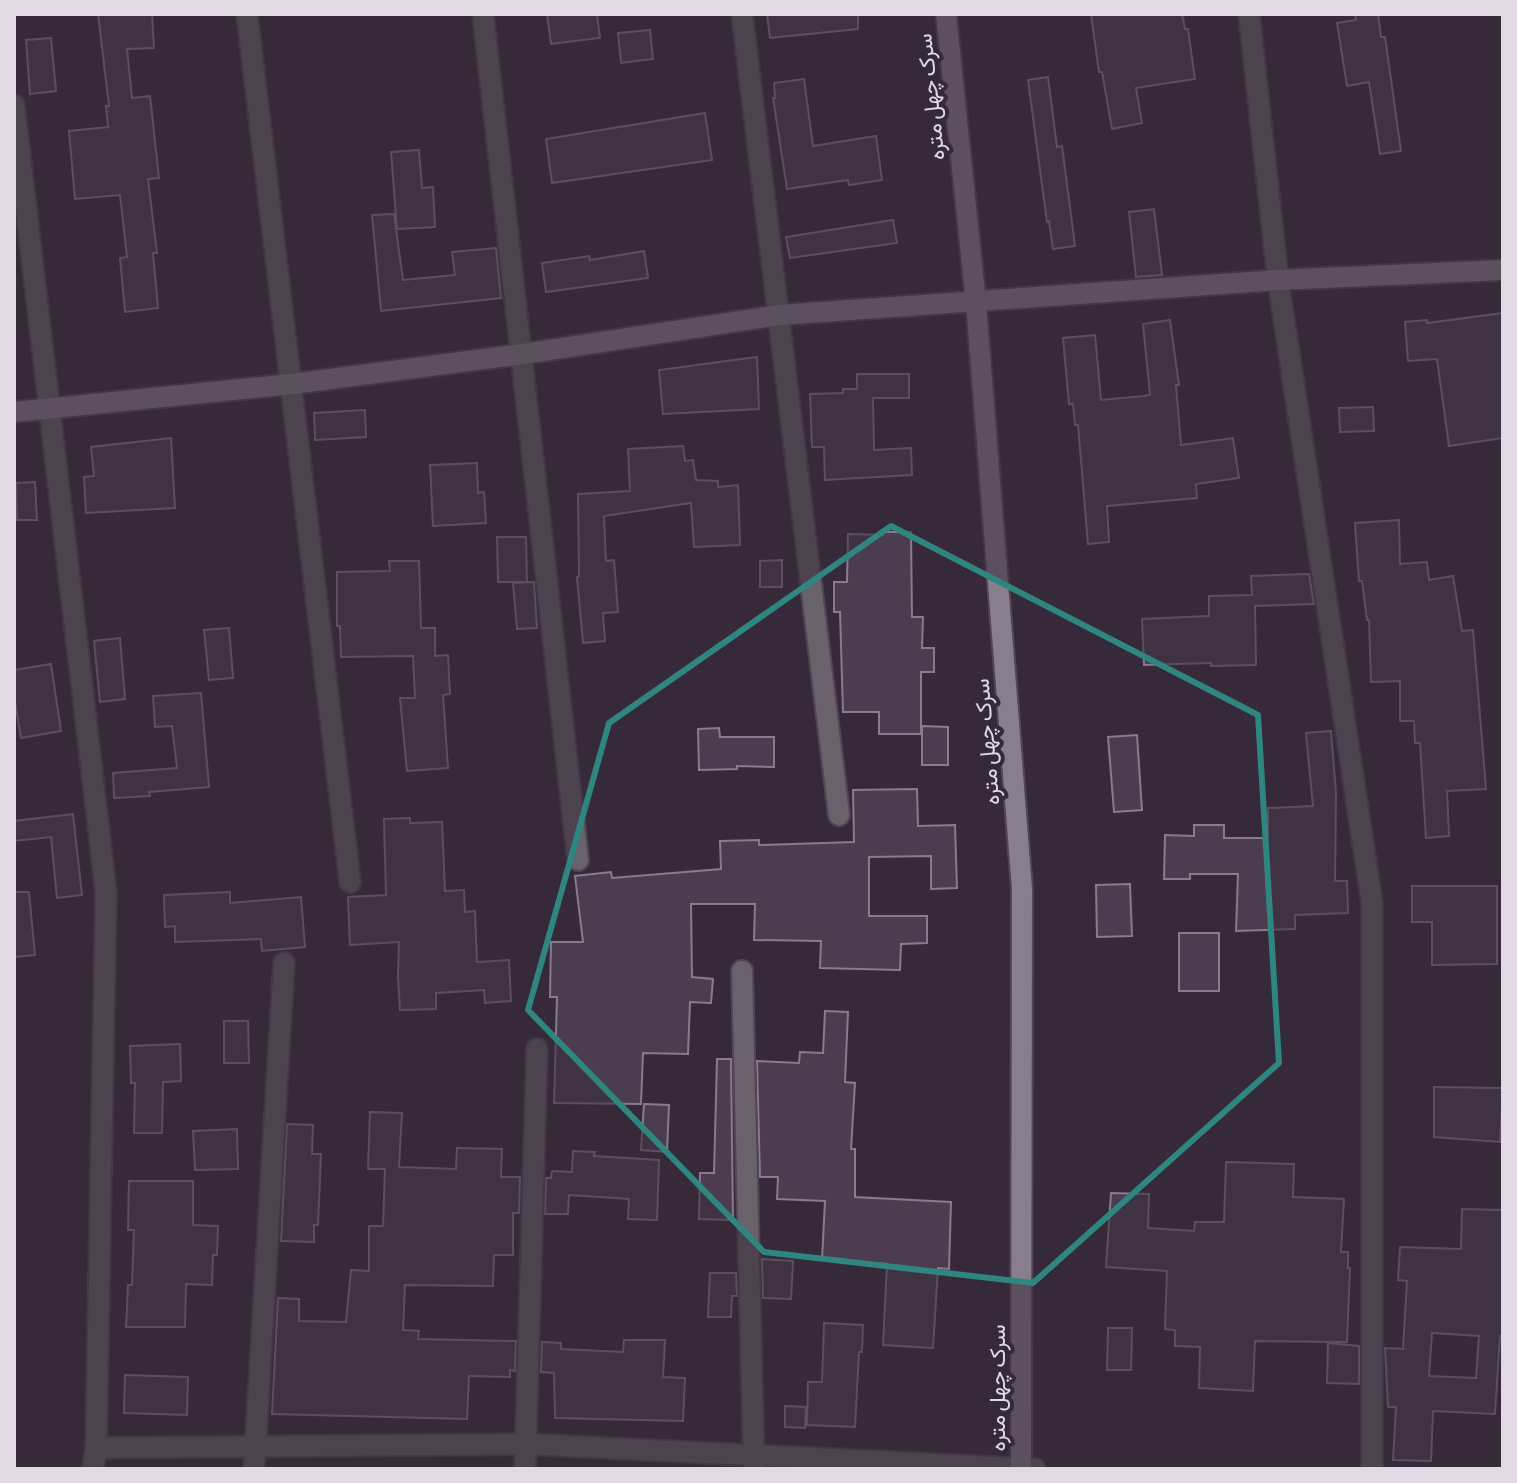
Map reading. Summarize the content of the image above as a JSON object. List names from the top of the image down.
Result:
{
  "streets": {
    "street": ["سرک چهل متره"]
  }
}
